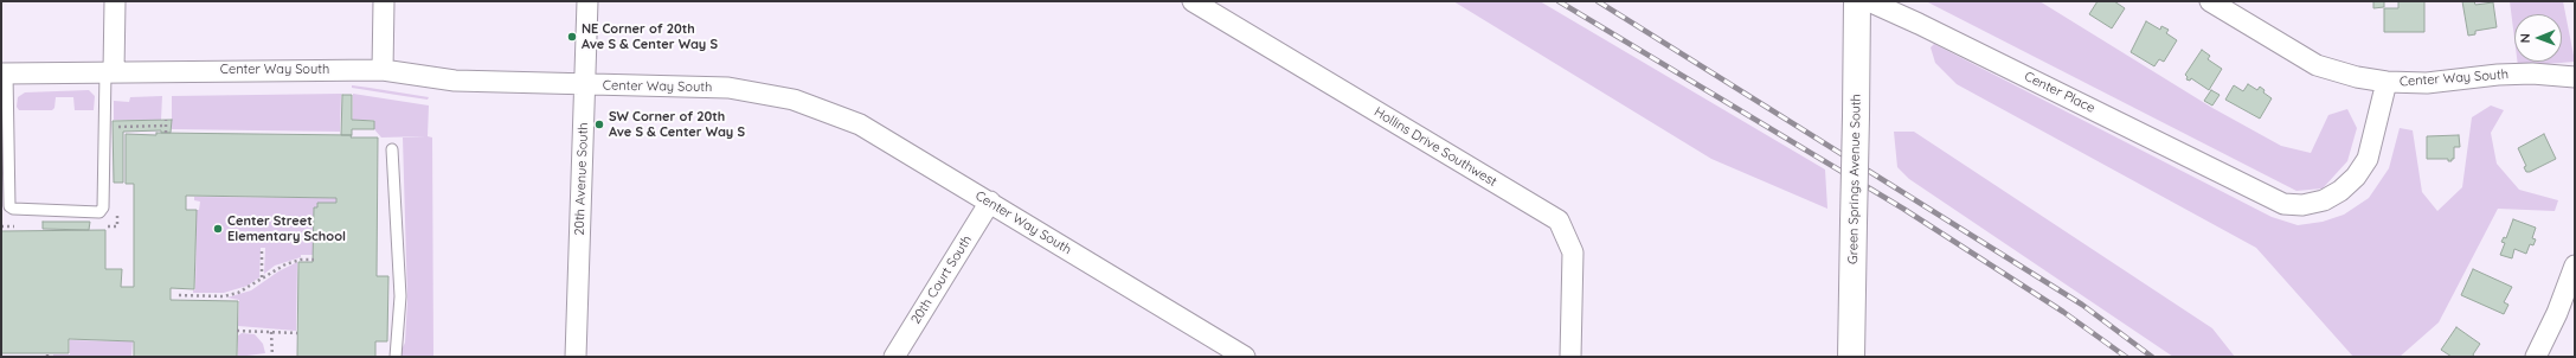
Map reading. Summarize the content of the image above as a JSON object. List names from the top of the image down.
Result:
{
  "streets": {
    "main road": ["Green Springs Avenue South"],
    "street": [
      "Center Way South",
      "Center Place",
      "Hollins Drive Southwest",
      "20th Avenue South",
      "20th Court South"
    ]
  },
  "crossings": [
    ["Center Way South", "Center Place"],
    ["Center Way South", "20th Avenue South"],
    ["Center Way South", "20th Court South"]
  ],
  "places": ["NE Corner of 20th Ave S & Center Way S", "SW Corner of 20th Ave S & Center Way S", "Center Street Elementary School"],
  "north": "left"
}
